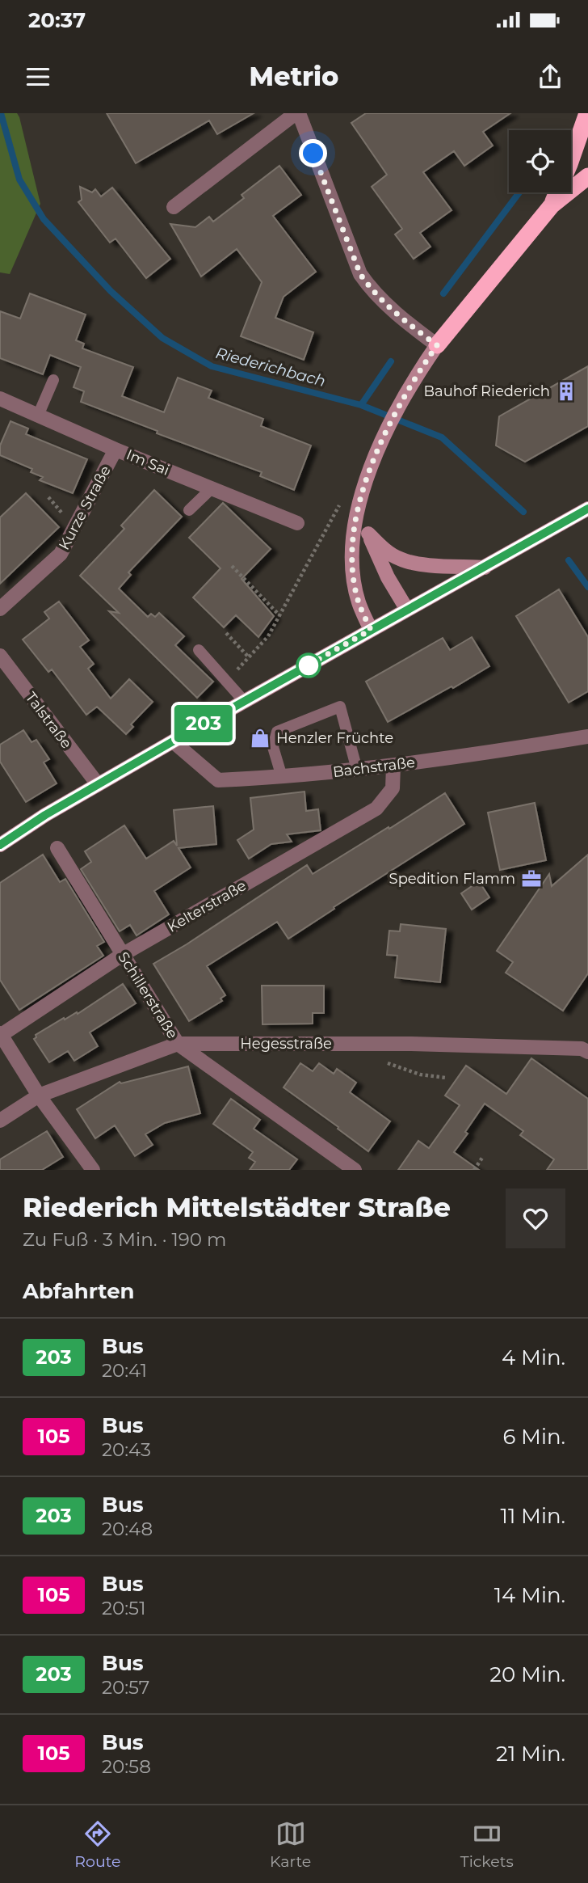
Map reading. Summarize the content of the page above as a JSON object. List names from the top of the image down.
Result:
{
  "streets": {
    "street": [
      "Im Sai",
      "Kurze Straße",
      "Talstraße",
      "Bachstraße",
      "Kelterstraße",
      "Schillerstraße",
      "Hegesstraße"
    ]
  },
  "crossings": [
    ["Im Sai", "Kurze Straße"],
    ["Bachstraße", "Kelterstraße"],
    ["Kelterstraße", "Schillerstraße"],
    ["Schillerstraße", "Hegesstraße"]
  ],
  "water": ["Riederichbach"],
  "places": {
    "building": ["Bauhof Riederich"],
    "shop": ["Henzler Früchte"],
    "office": ["Spedition Flamm"]
  },
  "lines": ["bus line 203"],
  "page": {
    "status": "20:37",
    "header": "Metrio",
    "on_map": "203",
    "heading": [
      ["Riederich Mittelstädter Straße", "Zu Fuß · 3 Min. · 190 m"],
      "Abfahrten"
    ],
    "list": [
      {
        "mark": "203",
        "name": "Bus",
        "note": "20:41",
        "value": "4 Min."
      },
      {
        "mark": "105",
        "name": "Bus",
        "note": "20:43",
        "value": "6 Min."
      },
      {
        "mark": "203",
        "name": "Bus",
        "note": "20:48",
        "value": "11 Min."
      },
      {
        "mark": "105",
        "name": "Bus",
        "note": "20:51",
        "value": "14 Min."
      },
      {
        "mark": "203",
        "name": "Bus",
        "note": "20:57",
        "value": "20 Min."
      },
      {
        "mark": "105",
        "name": "Bus",
        "note": "20:58",
        "value": "21 Min."
      }
    ],
    "tabs": ["Route", "Karte", "Tickets"]
  }
}
